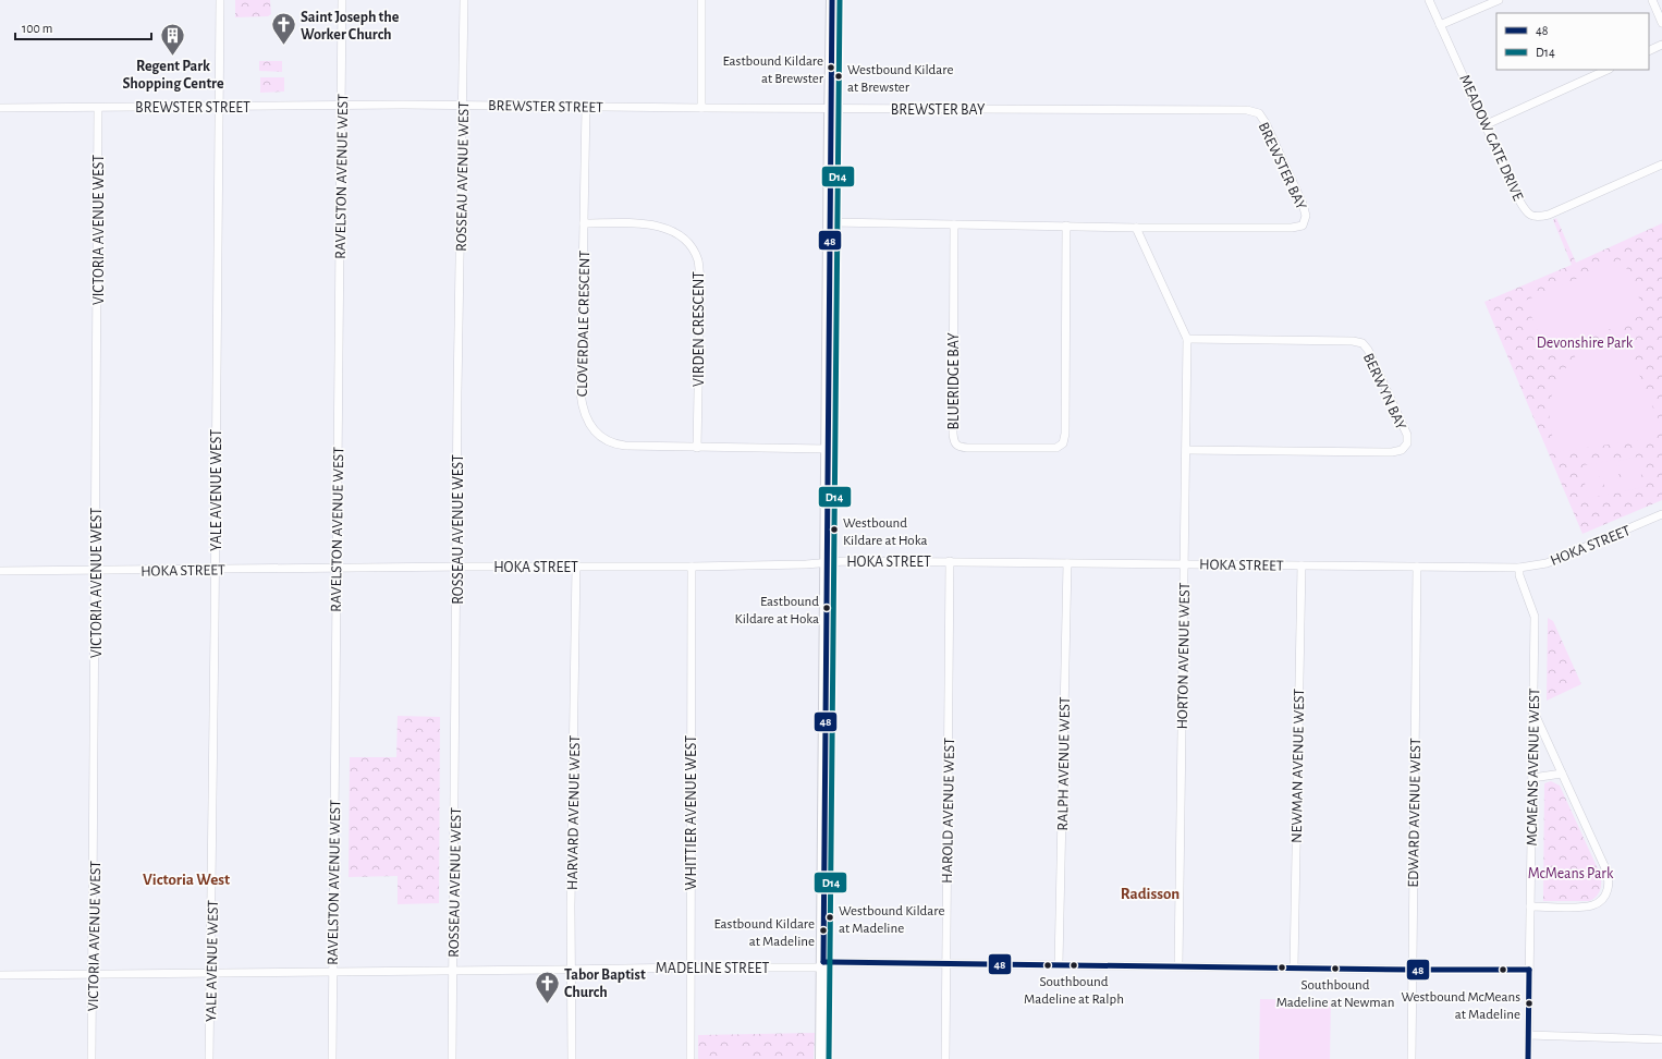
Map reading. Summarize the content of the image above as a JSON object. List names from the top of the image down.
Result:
{
  "streets": {
    "street": [
      "BREWSTER STREET",
      "BREWSTER BAY",
      "MEADOW GATE DRIVE",
      "RAVELSTON AVENUE WEST",
      "ROSSEAU AVENUE WEST",
      "VICTORIA AVENUE WEST",
      "CLOVERDALE CRESCENT",
      "VIRDEN CRESCENT",
      "BLUERIDGE BAY",
      "BERWYN BAY",
      "YALE AVENUE WEST",
      "HOKA STREET",
      "HORTON AVENUE WEST",
      "RALPH AVENUE WEST",
      "NEWMAN AVENUE WEST",
      "MCMEANS AVENUE WEST",
      "HAROLD AVENUE WEST",
      "HARVARD AVENUE WEST",
      "WHITTIER AVENUE WEST",
      "EDWARD AVENUE WEST",
      "MADELINE STREET"
    ]
  },
  "crossings": [
    ["BREWSTER STREET", "BREWSTER BAY"],
    ["BREWSTER STREET", "RAVELSTON AVENUE WEST"],
    ["BREWSTER STREET", "ROSSEAU AVENUE WEST"],
    ["BREWSTER STREET", "VICTORIA AVENUE WEST"],
    ["BREWSTER STREET", "CLOVERDALE CRESCENT"],
    ["BREWSTER STREET", "YALE AVENUE WEST"],
    ["BREWSTER BAY", "BLUERIDGE BAY"],
    ["BREWSTER BAY", "HORTON AVENUE WEST"],
    ["RAVELSTON AVENUE WEST", "HOKA STREET"],
    ["RAVELSTON AVENUE WEST", "MADELINE STREET"],
    ["ROSSEAU AVENUE WEST", "HOKA STREET"],
    ["ROSSEAU AVENUE WEST", "MADELINE STREET"],
    ["VICTORIA AVENUE WEST", "HOKA STREET"],
    ["VICTORIA AVENUE WEST", "MADELINE STREET"],
    ["CLOVERDALE CRESCENT", "VIRDEN CRESCENT"],
    ["BERWYN BAY", "HORTON AVENUE WEST"],
    ["YALE AVENUE WEST", "HOKA STREET"],
    ["YALE AVENUE WEST", "MADELINE STREET"],
    ["HOKA STREET", "HORTON AVENUE WEST"],
    ["HOKA STREET", "RALPH AVENUE WEST"],
    ["HOKA STREET", "NEWMAN AVENUE WEST"],
    ["HOKA STREET", "MCMEANS AVENUE WEST"],
    ["HOKA STREET", "HAROLD AVENUE WEST"],
    ["HOKA STREET", "HARVARD AVENUE WEST"],
    ["HOKA STREET", "WHITTIER AVENUE WEST"],
    ["HOKA STREET", "EDWARD AVENUE WEST"],
    ["HORTON AVENUE WEST", "MADELINE STREET"],
    ["RALPH AVENUE WEST", "MADELINE STREET"],
    ["NEWMAN AVENUE WEST", "MADELINE STREET"],
    ["MCMEANS AVENUE WEST", "MADELINE STREET"],
    ["HAROLD AVENUE WEST", "MADELINE STREET"],
    ["HARVARD AVENUE WEST", "MADELINE STREET"],
    ["WHITTIER AVENUE WEST", "MADELINE STREET"],
    ["EDWARD AVENUE WEST", "MADELINE STREET"]
  ],
  "districts": ["Victoria West", "Radisson"],
  "parks": ["Devonshire Park", "McMeans Park"],
  "places": {
    "church": ["Saint Joseph the Worker Church", "Tabor Baptist Church"],
    "building": ["Regent Park Shopping Centre"],
    "other": [
      "Eastbound Kildare at Brewster",
      "Westbound Kildare at Brewster",
      "Westbound Kildare at Hoka",
      "Eastbound Kildare at Hoka",
      "Westbound Kildare at Madeline",
      "Eastbound Kildare at Madeline",
      "Southbound Madeline at Ralph",
      "Southbound Madeline at Newman",
      "Westbound McMeans at Madeline"
    ]
  },
  "lines": ["transit line 48", "transit line D14"],
  "legend": ["48", "D14"],
  "scale_bar": "100 m"
}
